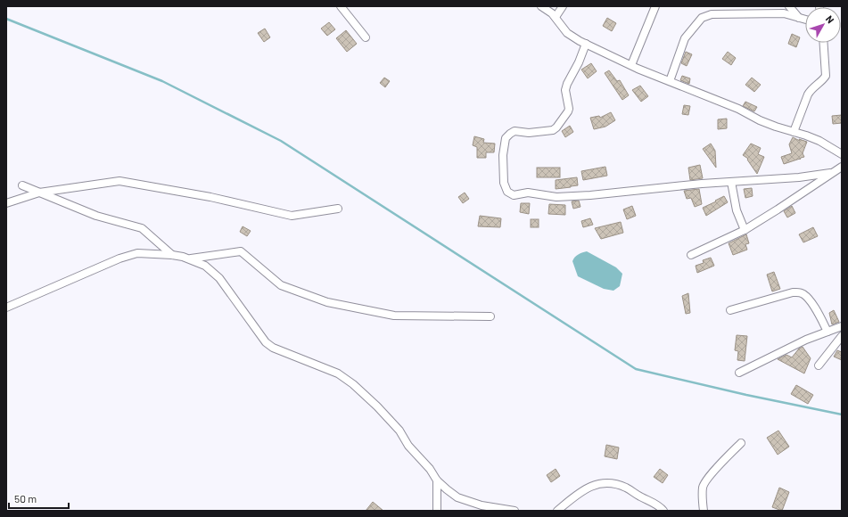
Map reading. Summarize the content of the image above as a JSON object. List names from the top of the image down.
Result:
{
  "scale_bar": "50 m",
  "north": "top right"
}
